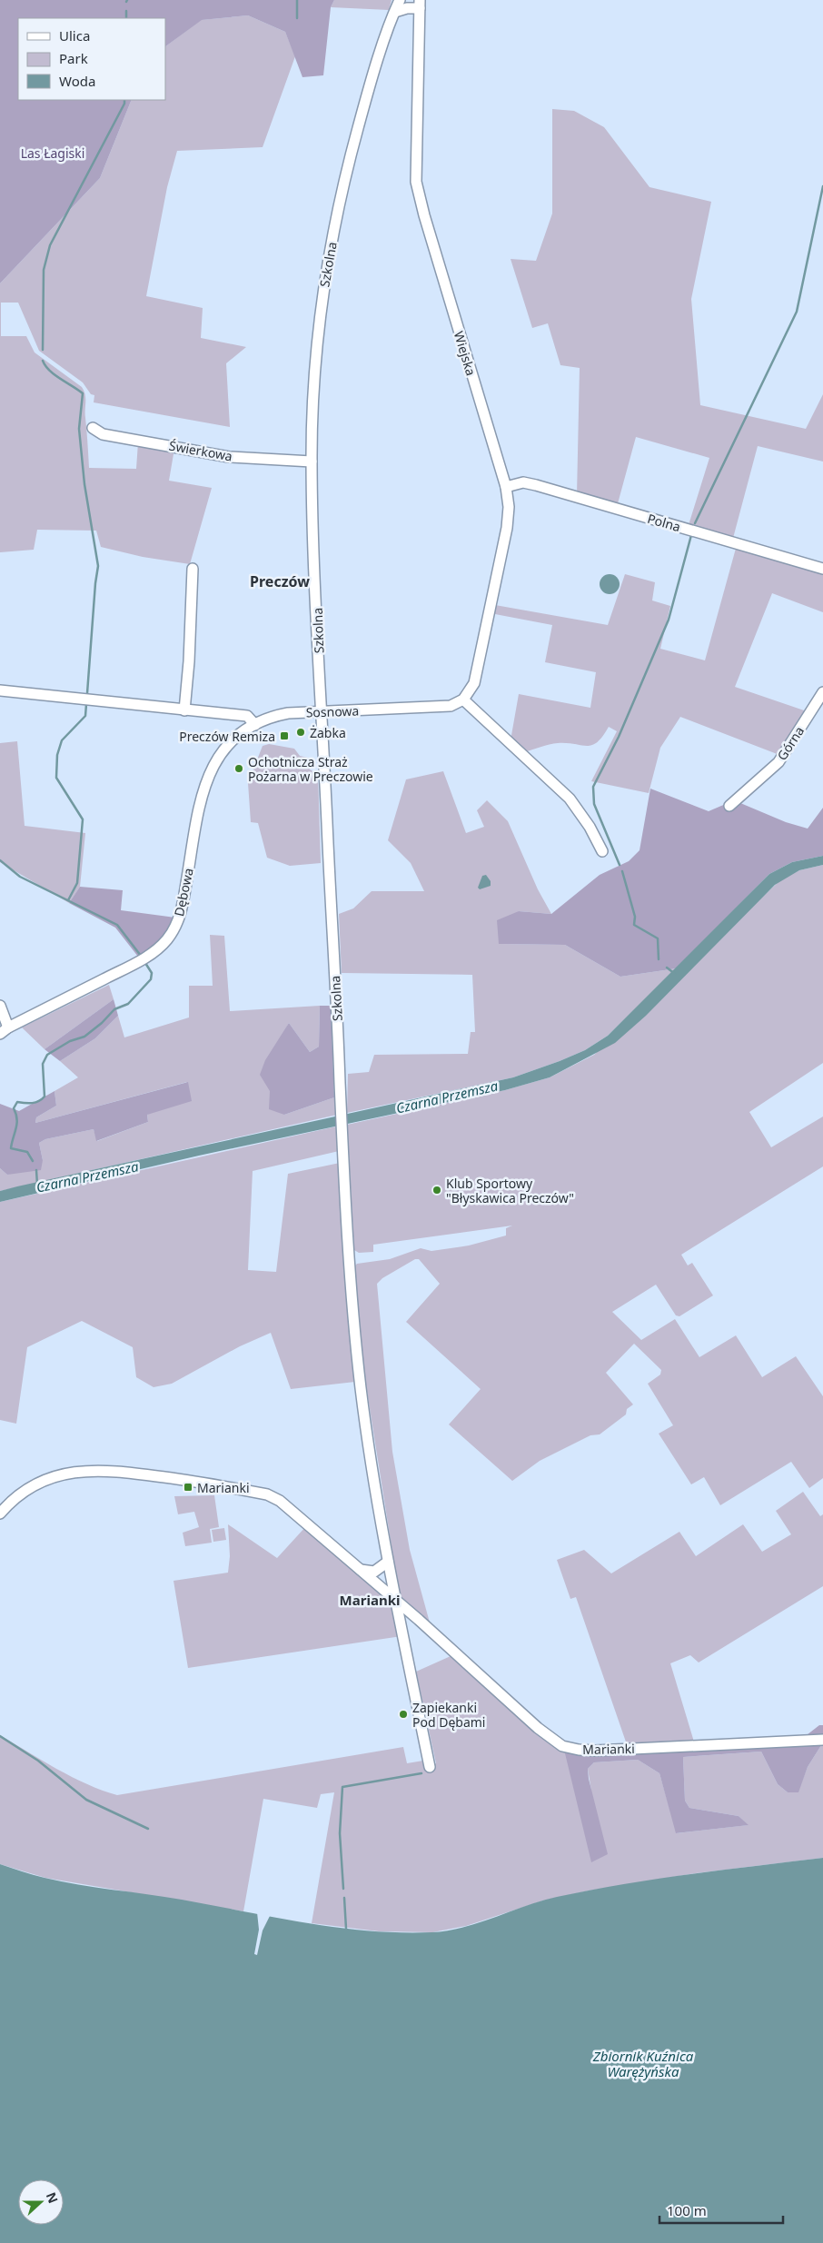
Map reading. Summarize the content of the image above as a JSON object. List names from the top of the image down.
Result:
{
  "streets": {
    "street": [
      "Szkolna",
      "Wiejska",
      "Świerkowa",
      "Polna",
      "Sosnowa",
      "Górna",
      "Dębowa",
      "Marianki"
    ]
  },
  "crossings": [
    ["Szkolna", "Świerkowa"],
    ["Szkolna", "Sosnowa"],
    ["Wiejska", "Polna"],
    ["Wiejska", "Sosnowa"],
    ["Sosnowa", "Dębowa"]
  ],
  "districts": ["Preczów", "Marianki"],
  "water": ["Czarna Przemsza", "Zbiornik Kuźnica Warężyńska"],
  "parks": ["Las Łagiski"],
  "places": {
    "other": [
      "Żabka",
      "Ochotnicza Straż Pożarna w Preczowie",
      "Klub Sportowy \"Błyskawica Preczów\"",
      "Zapiekanki Pod Dębami"
    ],
    "transit": ["Preczów Remiza", "Marianki"]
  },
  "legend": ["Ulica", "Park", "Woda"],
  "scale_bar": "100 m",
  "north": "right"
}
